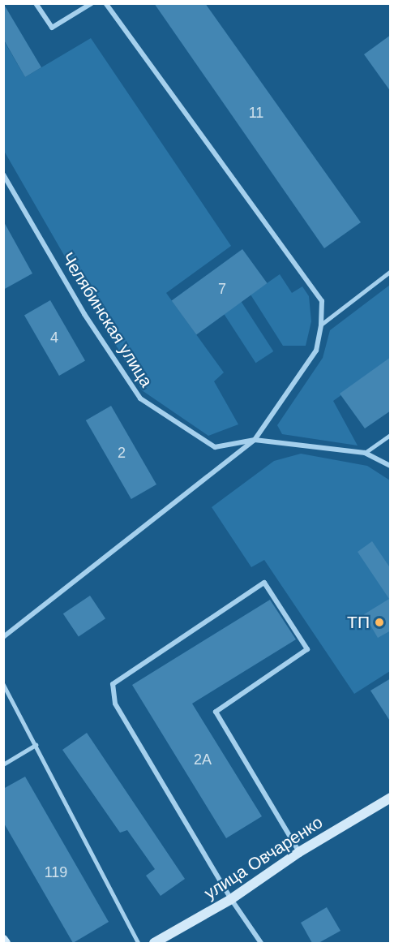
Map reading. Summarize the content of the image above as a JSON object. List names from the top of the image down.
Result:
{
  "streets": {
    "street": ["Челябинская улица", "улица Овчаренко"]
  },
  "places": ["ТП"],
  "house_numbers": [
    "11",
    "7",
    "4",
    "2",
    "2А",
    "119"
  ]
}
